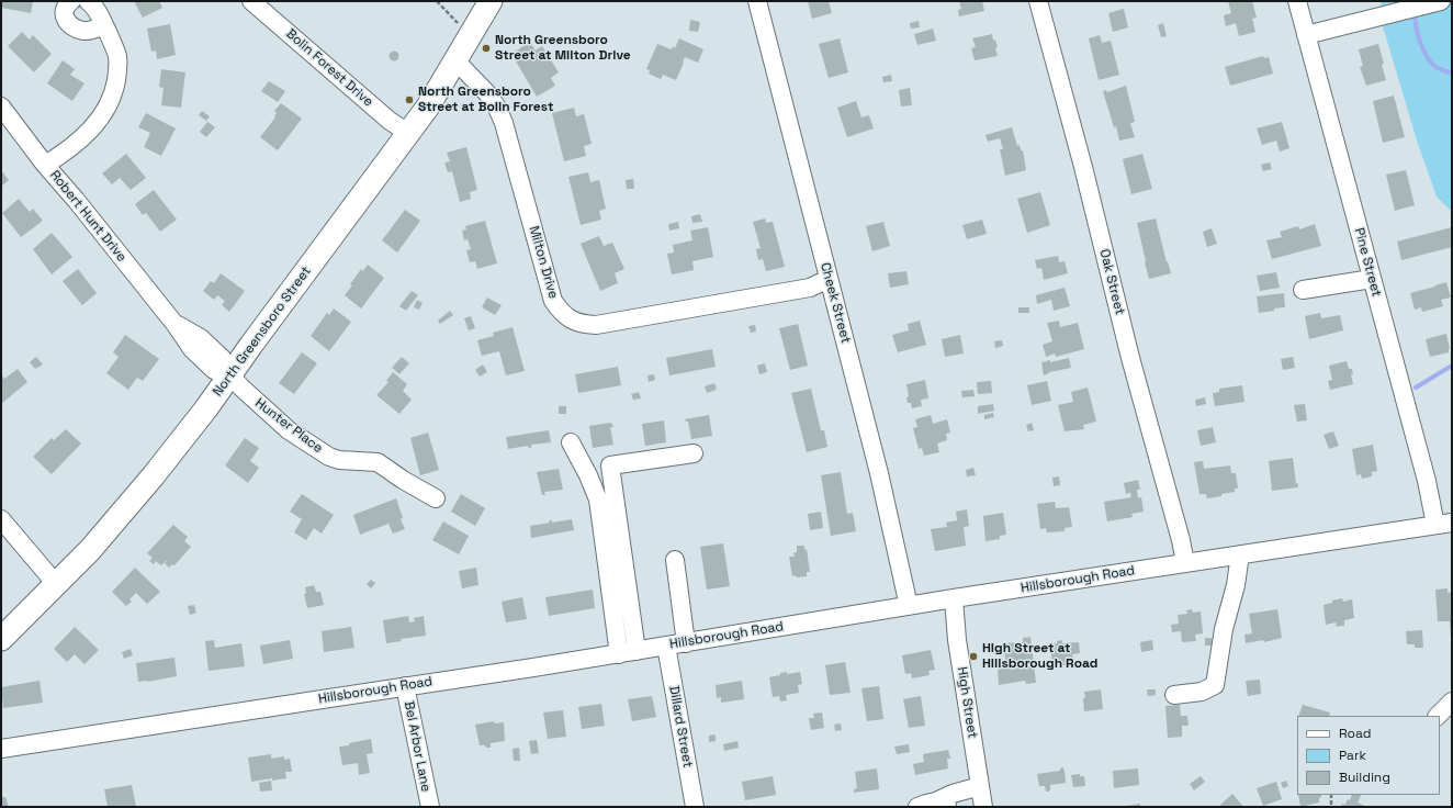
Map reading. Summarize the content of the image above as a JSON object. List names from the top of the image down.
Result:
{
  "streets": {
    "main road": ["North Greensboro Street"],
    "street": [
      "Bolin Forest Drive",
      "Robert Hunt Drive",
      "Milton Drive",
      "Pine Street",
      "Oak Street",
      "Cheek Street",
      "Hunter Place",
      "Hillsborough Road",
      "High Street",
      "Dillard Street",
      "Bel Arbor Lane"
    ]
  },
  "crossings": [
    ["Bolin Forest Drive", "North Greensboro Street"],
    ["Robert Hunt Drive", "North Greensboro Street"],
    ["Robert Hunt Drive", "Hunter Place"],
    ["Milton Drive", "Cheek Street"],
    ["Milton Drive", "North Greensboro Street"],
    ["Pine Street", "Hillsborough Road"],
    ["Oak Street", "Hillsborough Road"],
    ["Cheek Street", "Hillsborough Road"],
    ["North Greensboro Street", "Hunter Place"],
    ["Hillsborough Road", "High Street"],
    ["Hillsborough Road", "Dillard Street"],
    ["Hillsborough Road", "Bel Arbor Lane"]
  ],
  "places": ["North Greensboro Street at Milton Drive", "North Greensboro Street at Bolin Forest", "High Street at Hillsborough Road"],
  "legend": ["Road", "Park", "Building"]
}
